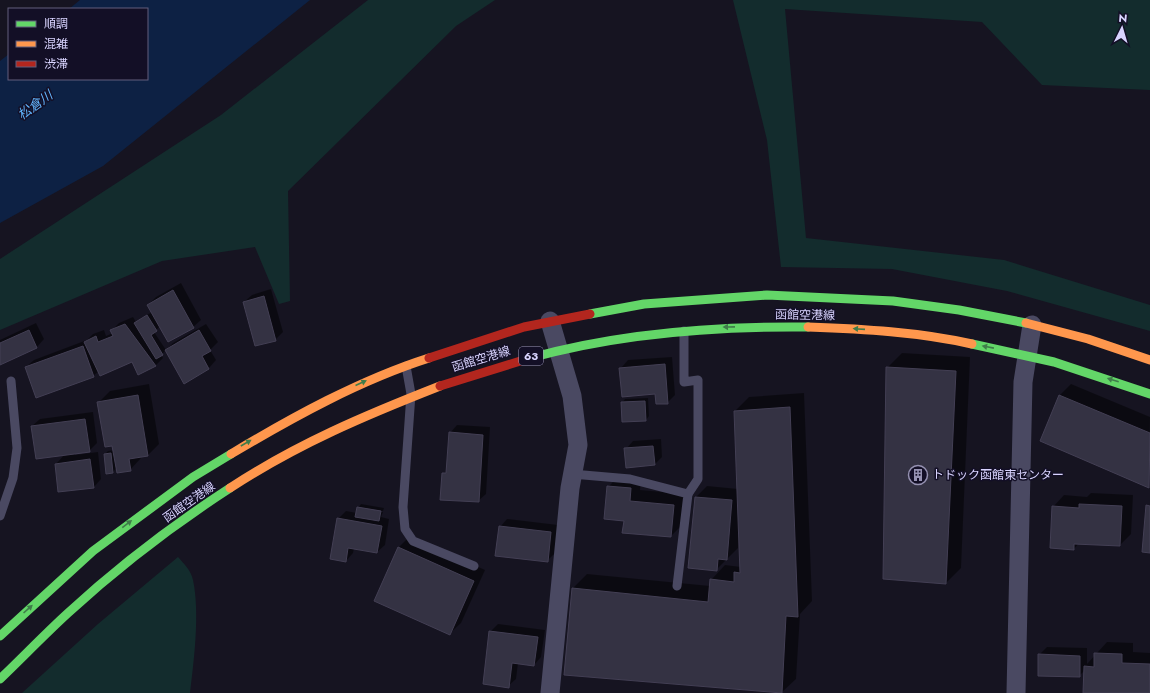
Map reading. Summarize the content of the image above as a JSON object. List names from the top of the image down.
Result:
{
  "streets": {
    "main road": ["函館空港線", "63"]
  },
  "water": ["松倉川"],
  "places": {
    "building": ["トドック函館東センター"]
  },
  "legend": ["順調", "混雑", "渋滞"],
  "north": "top"
}
